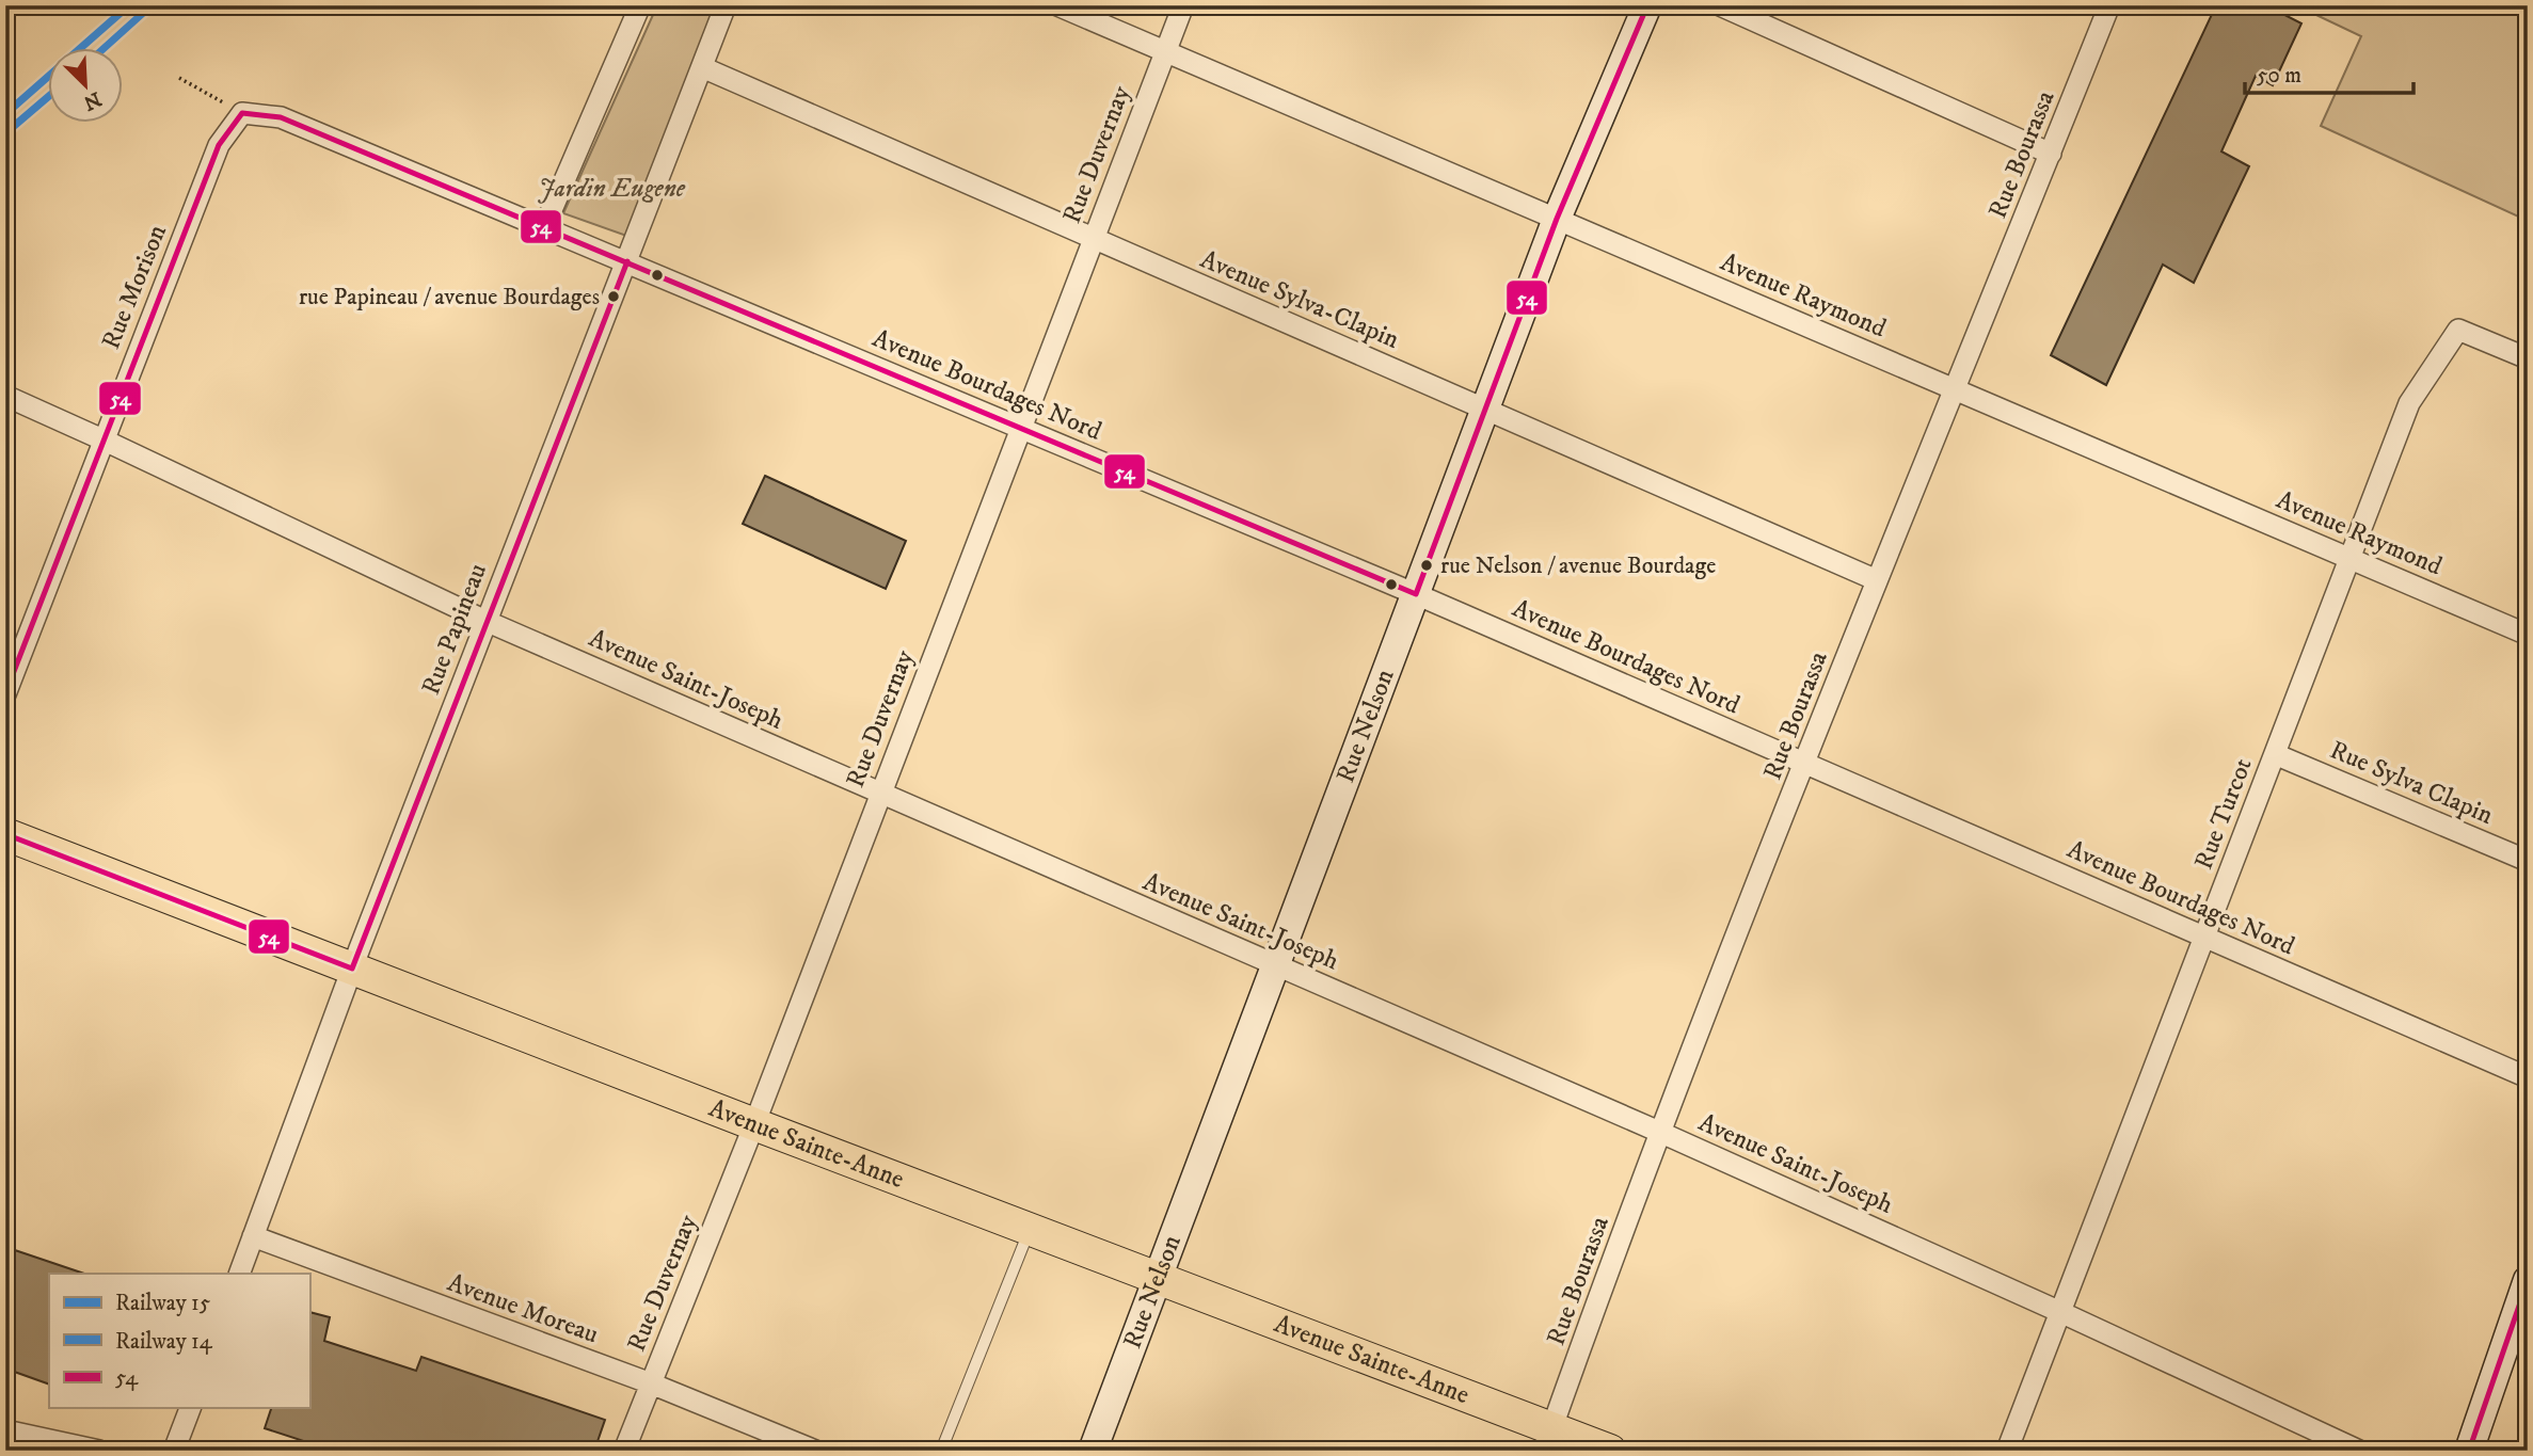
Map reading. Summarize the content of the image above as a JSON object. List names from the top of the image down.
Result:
{
  "streets": {
    "main road": ["Avenue Sainte-Anne"],
    "street": [
      "Rue Duvernay",
      "Rue Bourassa",
      "Rue Morison",
      "Avenue Raymond",
      "Avenue Sylva-Clapin",
      "Avenue Bourdages Nord",
      "Rue Papineau",
      "Avenue Saint-Joseph",
      "Rue Nelson",
      "Rue Sylva Clapin",
      "Rue Turcot",
      "Avenue Moreau"
    ]
  },
  "crossings": [
    ["Rue Duvernay", "Avenue Raymond"],
    ["Rue Duvernay", "Avenue Sylva-Clapin"],
    ["Rue Duvernay", "Avenue Bourdages Nord"],
    ["Rue Duvernay", "Avenue Saint-Joseph"],
    ["Rue Duvernay", "Avenue Sainte-Anne"],
    ["Rue Duvernay", "Avenue Moreau"],
    ["Rue Bourassa", "Avenue Raymond"],
    ["Rue Bourassa", "Avenue Sylva-Clapin"],
    ["Rue Bourassa", "Avenue Bourdages Nord"],
    ["Rue Bourassa", "Avenue Saint-Joseph"],
    ["Rue Bourassa", "Avenue Sainte-Anne"],
    ["Rue Morison", "Avenue Bourdages Nord"],
    ["Rue Morison", "Avenue Saint-Joseph"],
    ["Avenue Raymond", "Rue Nelson"],
    ["Avenue Raymond", "Rue Turcot"],
    ["Avenue Sylva-Clapin", "Rue Papineau"],
    ["Avenue Sylva-Clapin", "Rue Nelson"],
    ["Avenue Bourdages Nord", "Rue Papineau"],
    ["Avenue Bourdages Nord", "Rue Nelson"],
    ["Avenue Bourdages Nord", "Rue Turcot"],
    ["Rue Papineau", "Avenue Saint-Joseph"],
    ["Rue Papineau", "Avenue Sainte-Anne"],
    ["Rue Papineau", "Avenue Moreau"],
    ["Avenue Saint-Joseph", "Rue Nelson"],
    ["Avenue Saint-Joseph", "Rue Turcot"],
    ["Rue Nelson", "Avenue Sainte-Anne"],
    ["Rue Sylva Clapin", "Rue Turcot"]
  ],
  "parks": ["Jardin Eugene"],
  "places": ["rue Papineau / avenue Bourdages", "rue Nelson / avenue Bourdage"],
  "lines": ["rail line 15", "rail line 14", "transit line 54"],
  "legend": ["Railway 15", "Railway 14", "54"],
  "scale_bar": "50 m",
  "north": "bottom right"
}
